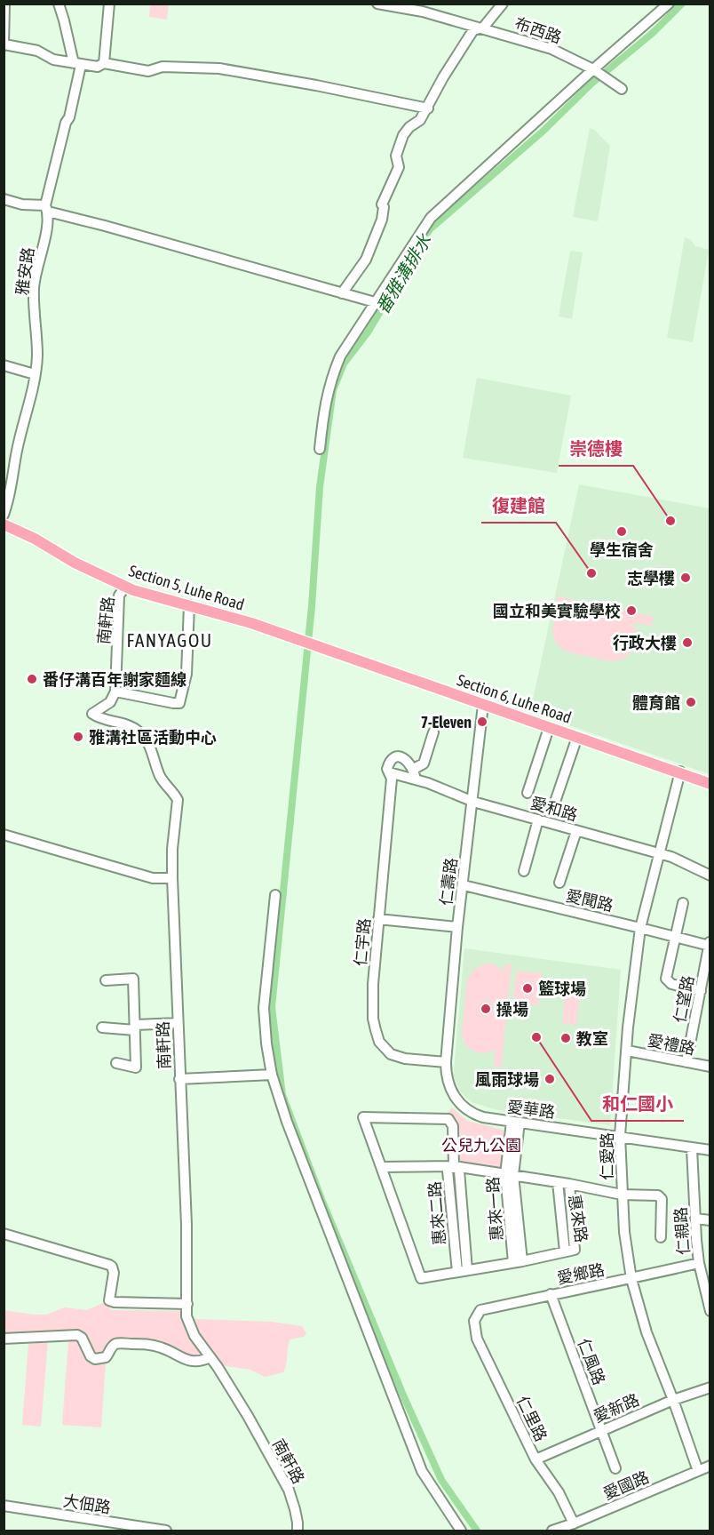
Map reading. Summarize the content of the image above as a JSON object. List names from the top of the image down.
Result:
{
  "streets": {
    "main road": ["Section 5, Luhe Road", "Section 6, Luhe Road"],
    "street": [
      "布西路",
      "雅安路",
      "南軒路",
      "愛和路",
      "仁壽路",
      "愛聞路",
      "仁宇路",
      "仁望路",
      "愛禮路",
      "愛華路",
      "仁愛路",
      "惠來一路",
      "惠來二路",
      "惠來路",
      "仁親路",
      "愛鄉路",
      "仁風路",
      "愛新路",
      "仁里路",
      "愛國路",
      "大佃路"
    ]
  },
  "crossings": [
    ["Section 5, Luhe Road", "南軒路"],
    ["Section 5, Luhe Road", "Section 6, Luhe Road"],
    ["Section 6, Luhe Road", "仁壽路"],
    ["Section 6, Luhe Road", "仁愛路"],
    ["愛和路", "仁壽路"],
    ["愛和路", "仁宇路"],
    ["愛和路", "仁愛路"],
    ["仁壽路", "愛聞路"],
    ["仁壽路", "仁宇路"],
    ["仁壽路", "愛華路"],
    ["愛聞路", "仁望路"],
    ["愛聞路", "仁愛路"],
    ["仁宇路", "愛華路"],
    ["仁望路", "愛禮路"],
    ["愛禮路", "仁愛路"],
    ["愛華路", "仁愛路"],
    ["愛華路", "惠來一路"],
    ["愛華路", "仁親路"],
    ["仁愛路", "愛鄉路"],
    ["仁愛路", "愛新路"],
    ["仁愛路", "愛國路"],
    ["仁親路", "愛鄉路"],
    ["愛鄉路", "仁風路"],
    ["愛鄉路", "仁里路"],
    ["仁風路", "愛新路"],
    ["愛新路", "仁里路"],
    ["仁里路", "愛國路"]
  ],
  "districts": ["FANYAGOU"],
  "water": ["番雅溝排水"],
  "parks": ["公兒九公園"],
  "places": [
    "崇德樓",
    "學生宿舍",
    "復建館",
    "志學樓",
    "國立和美實驗學校",
    "行政大樓",
    "番仔溝百年謝家麵線",
    "體育館",
    "7-Eleven",
    "雅溝社區活動中心",
    "籃球場",
    "操場",
    "和仁國小",
    "教室",
    "風雨球場"
  ]
}
